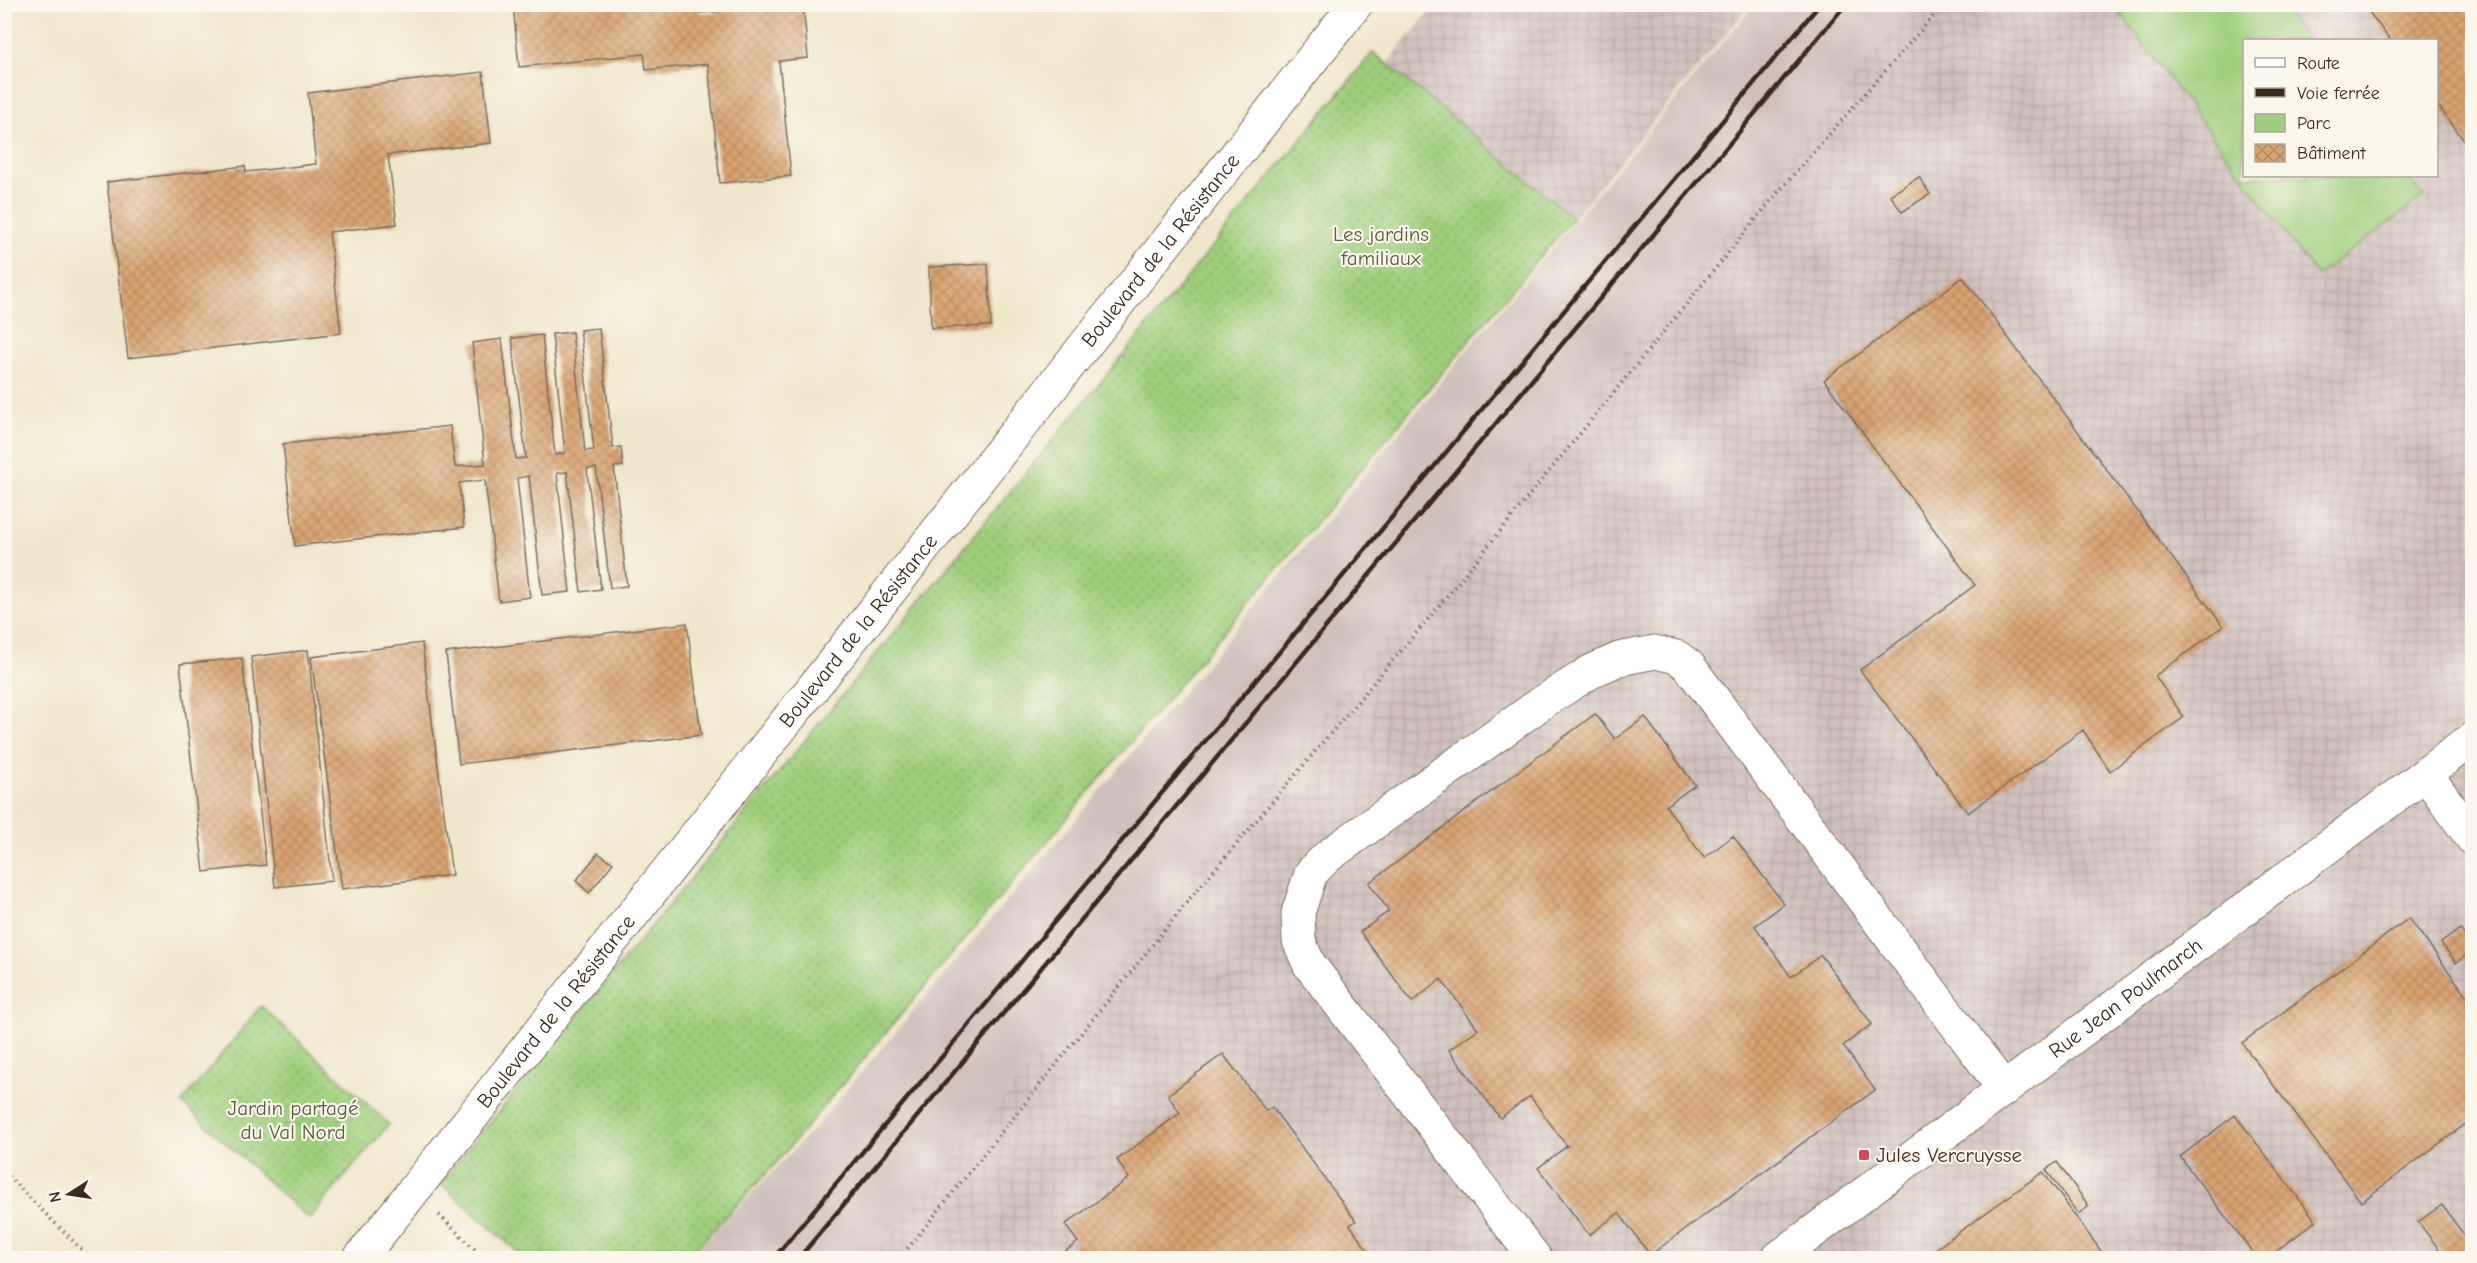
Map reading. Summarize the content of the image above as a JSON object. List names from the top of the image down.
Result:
{
  "streets": {
    "street": ["Boulevard de la Résistance", "Rue Jean Poulmarch"]
  },
  "parks": ["Les jardins familiaux", "Jardin partagé du Val Nord"],
  "places": {
    "transit": ["Jules Vercruysse"]
  },
  "legend": [
    "Route",
    "Voie ferrée",
    "Parc",
    "Bâtiment"
  ],
  "north": "left"
}
